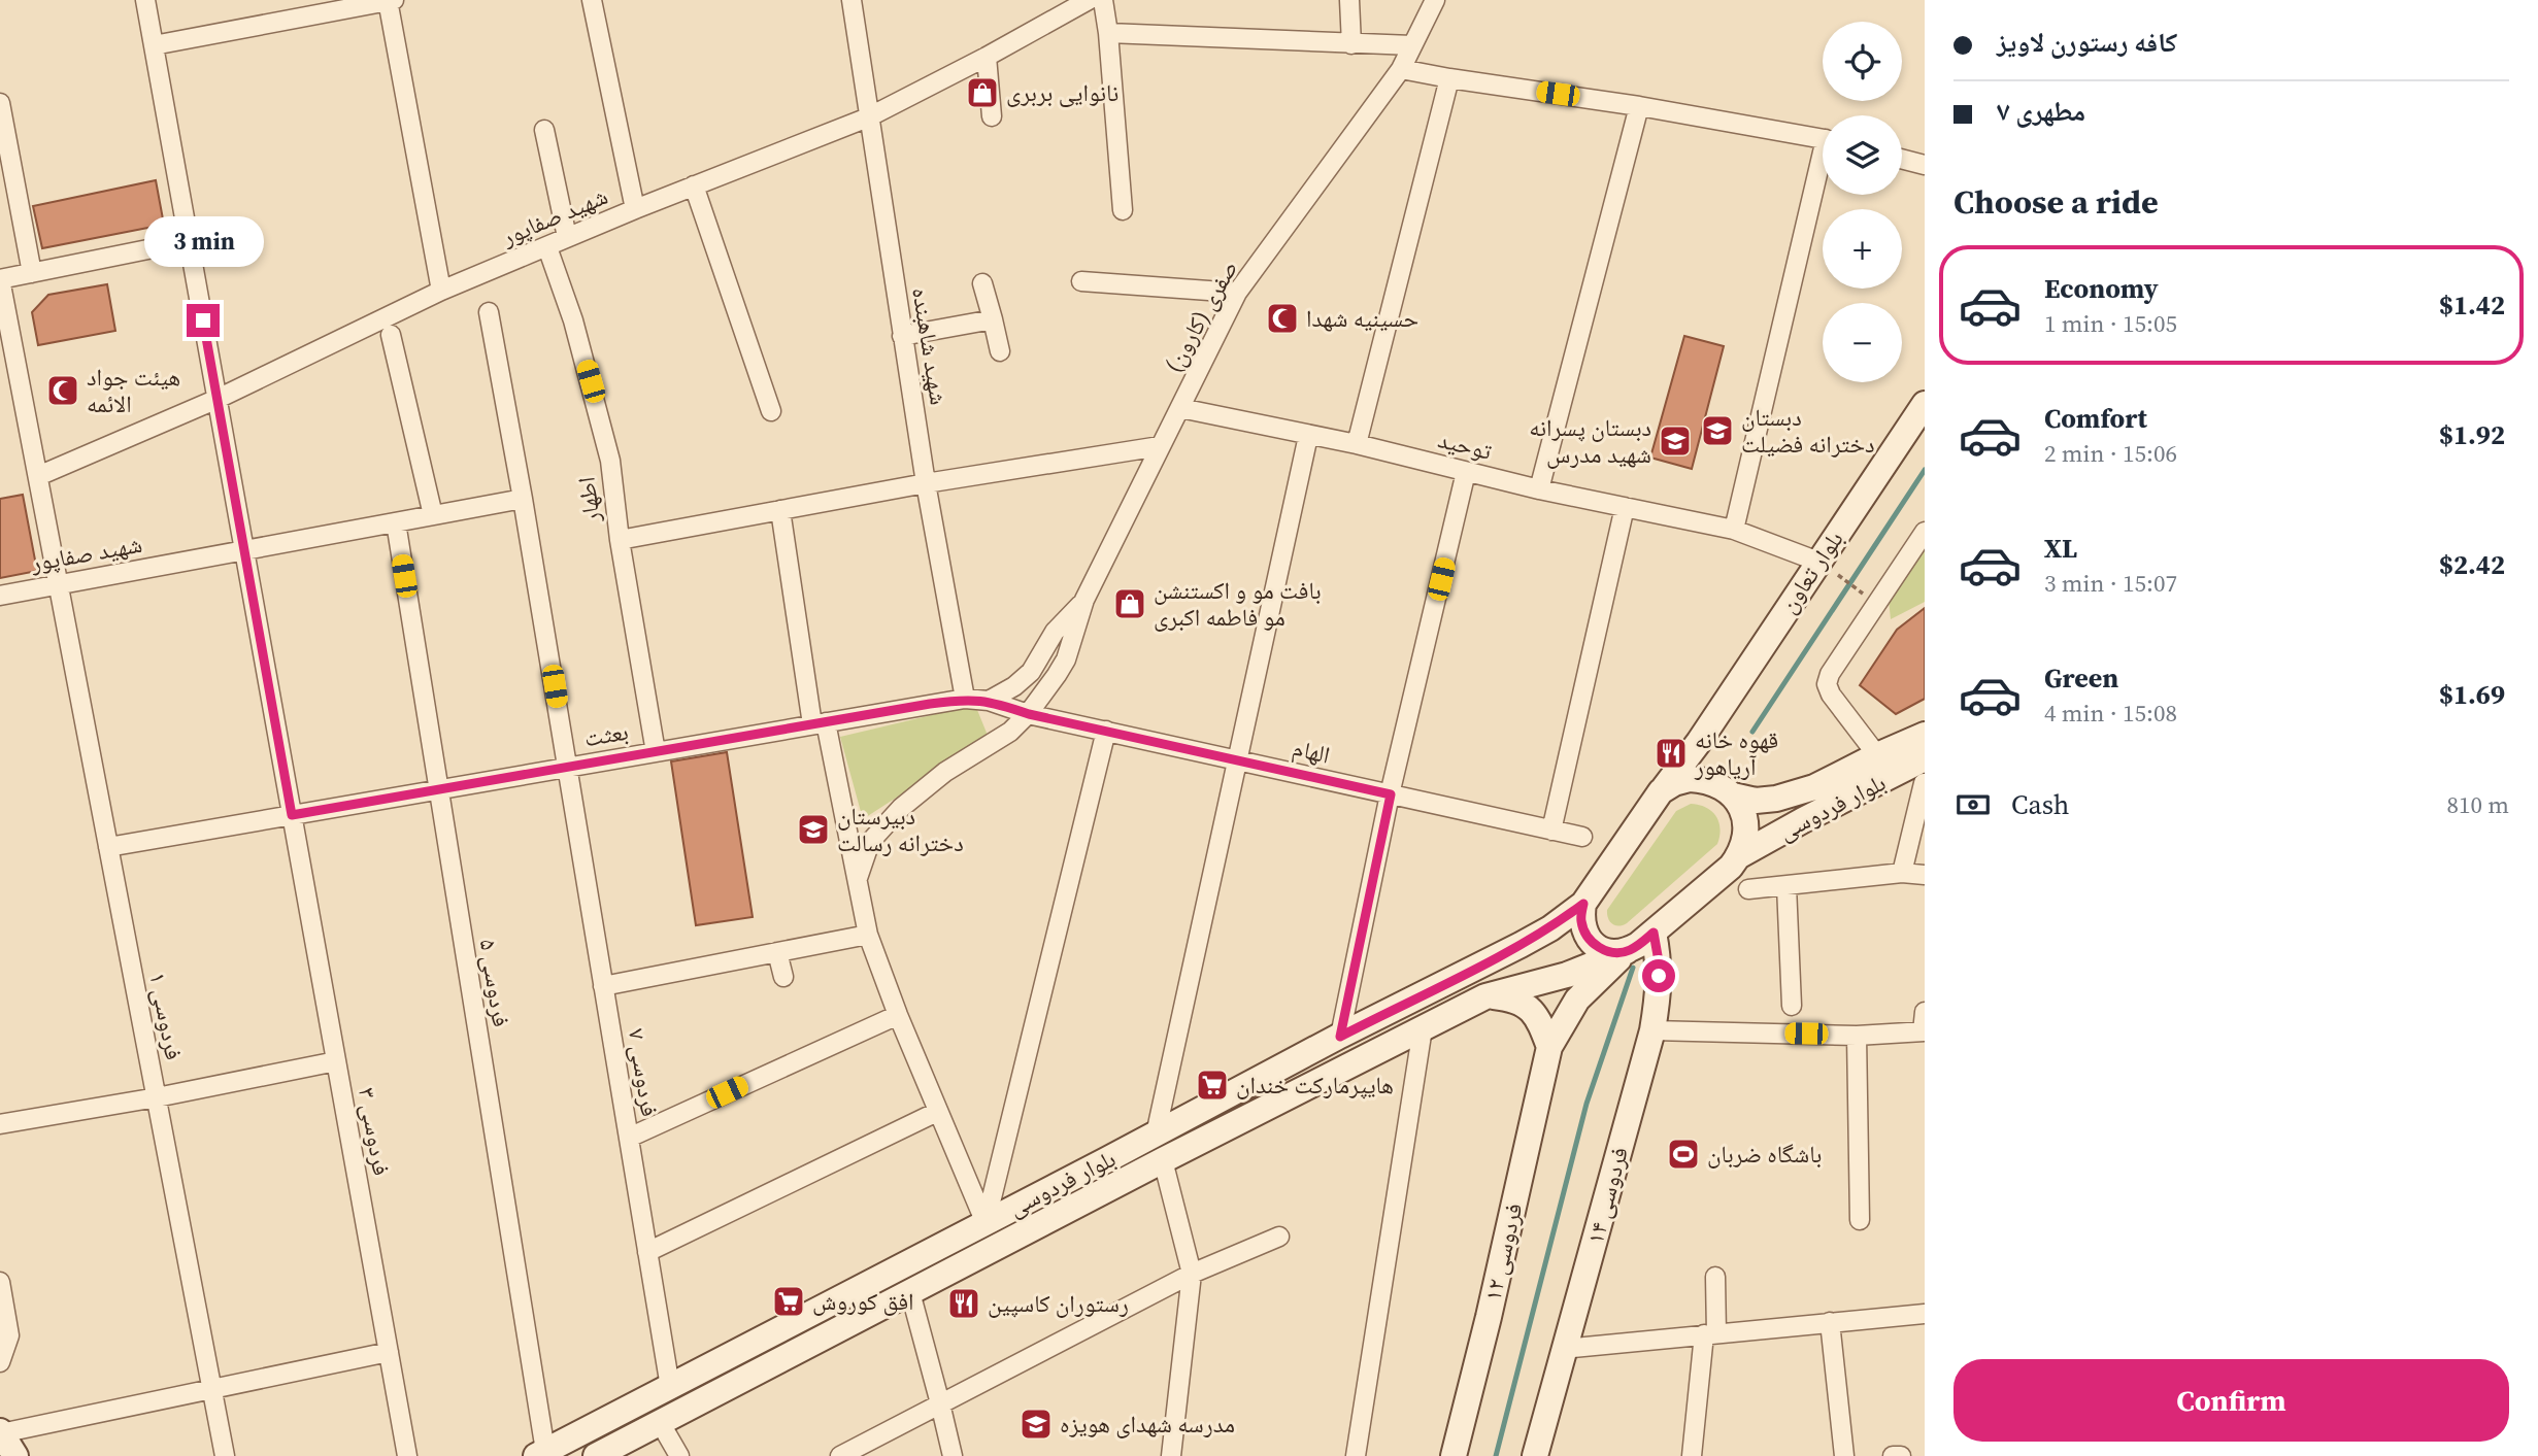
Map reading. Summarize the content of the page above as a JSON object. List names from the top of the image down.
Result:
{
  "streets": {
    "main road": [
      "بلوار تعاون",
      "بلوار فردوسی",
      "فردوسی ۱۴",
      "فردوسی ۱۲"
    ],
    "street": [
      "شهید صفاپور",
      "صفری (کارون)",
      "شهید شاهبنده",
      "توحید",
      "اطهار",
      "بعثت",
      "الهام",
      "فردوسی ۵",
      "فردوسی ۱",
      "فردوسی ۷",
      "فردوسی ۳"
    ]
  },
  "crossings": [
    ["شهید صفاپور", "شهید شاهبنده"],
    ["شهید صفاپور", "اطهار"],
    ["شهید صفاپور", "فردوسی ۵"],
    ["شهید صفاپور", "فردوسی ۱"],
    ["شهید صفاپور", "فردوسی ۷"],
    ["شهید صفاپور", "فردوسی ۳"],
    ["صفری (کارون)", "توحید"],
    ["شهید شاهبنده", "بعثت"],
    ["توحید", "بلوار تعاون"],
    ["اطهار", "بعثت"],
    ["بلوار تعاون", "بلوار فردوسی"],
    ["بعثت", "الهام"],
    ["بعثت", "فردوسی ۵"],
    ["بعثت", "فردوسی ۱"],
    ["بعثت", "فردوسی ۷"],
    ["بعثت", "فردوسی ۳"],
    ["بلوار فردوسی", "فردوسی ۵"],
    ["بلوار فردوسی", "فردوسی ۷"],
    ["بلوار فردوسی", "فردوسی ۱۴"],
    ["بلوار فردوسی", "فردوسی ۱۲"]
  ],
  "places": {
    "shop": ["نانوایی بربری", "بافت مو و اکستنشن مو فاطمه اکبری"],
    "mosque": ["حسینیه شهدا", "هیئت جواد الائمه"],
    "school or university": [
      "دبستان دخترانه فضیلت",
      "دبستان پسرانه شهید مدرس",
      "دبیرستان دخترانه رسالت",
      "مدرسه شهدای هویزه"
    ],
    "restaurant": ["قهوه خانه آریاهور", "رستوران کاسپین"],
    "supermarket": ["هایپرمارکت خندان", "افق کوروش"],
    "sports": ["باشگاه ضربان"]
  },
  "page": {
    "banner": ["کافه رستورن لاویز", "مطهری ۷"],
    "map_buttons": ["+", "−"],
    "heading": "Choose a ride",
    "bubble": "3 min",
    "list": [
      {
        "name": "Economy",
        "note": "1 min · 15:05",
        "value": "$1.42"
      },
      {
        "name": "Comfort",
        "note": "2 min · 15:06",
        "value": "$1.92"
      },
      {
        "name": "XL",
        "note": "3 min · 15:07",
        "value": "$2.42"
      },
      {
        "name": "Green",
        "note": "4 min · 15:08",
        "value": "$1.69"
      }
    ],
    "pay": ["Cash", "810 m"],
    "buttons": "Confirm"
  }
}
